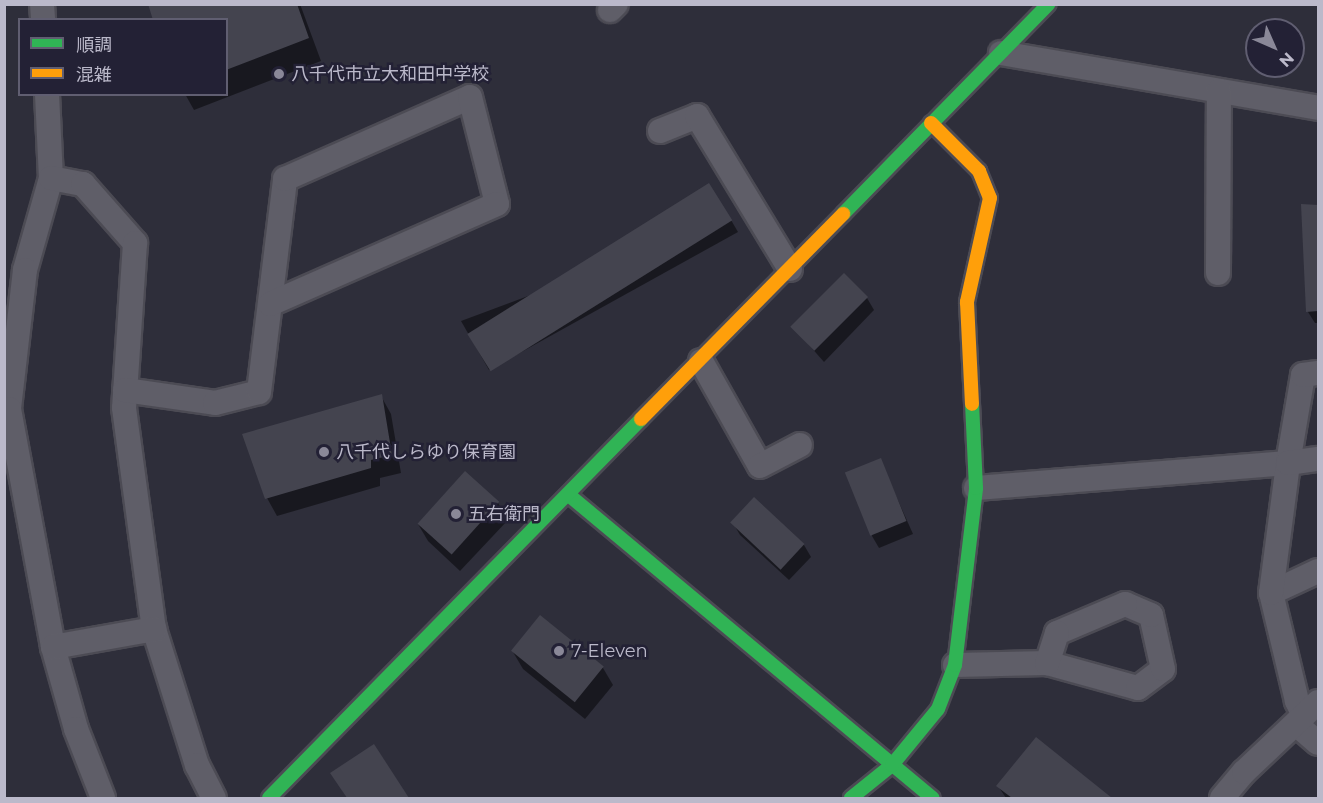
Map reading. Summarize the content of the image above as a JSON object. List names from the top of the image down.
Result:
{
  "places": [
    "八千代市立大和田中学校",
    "八千代しらゆり保育園",
    "五右衛門",
    "7-Eleven"
  ],
  "legend": ["順調", "混雑"],
  "north": "bottom right"
}
